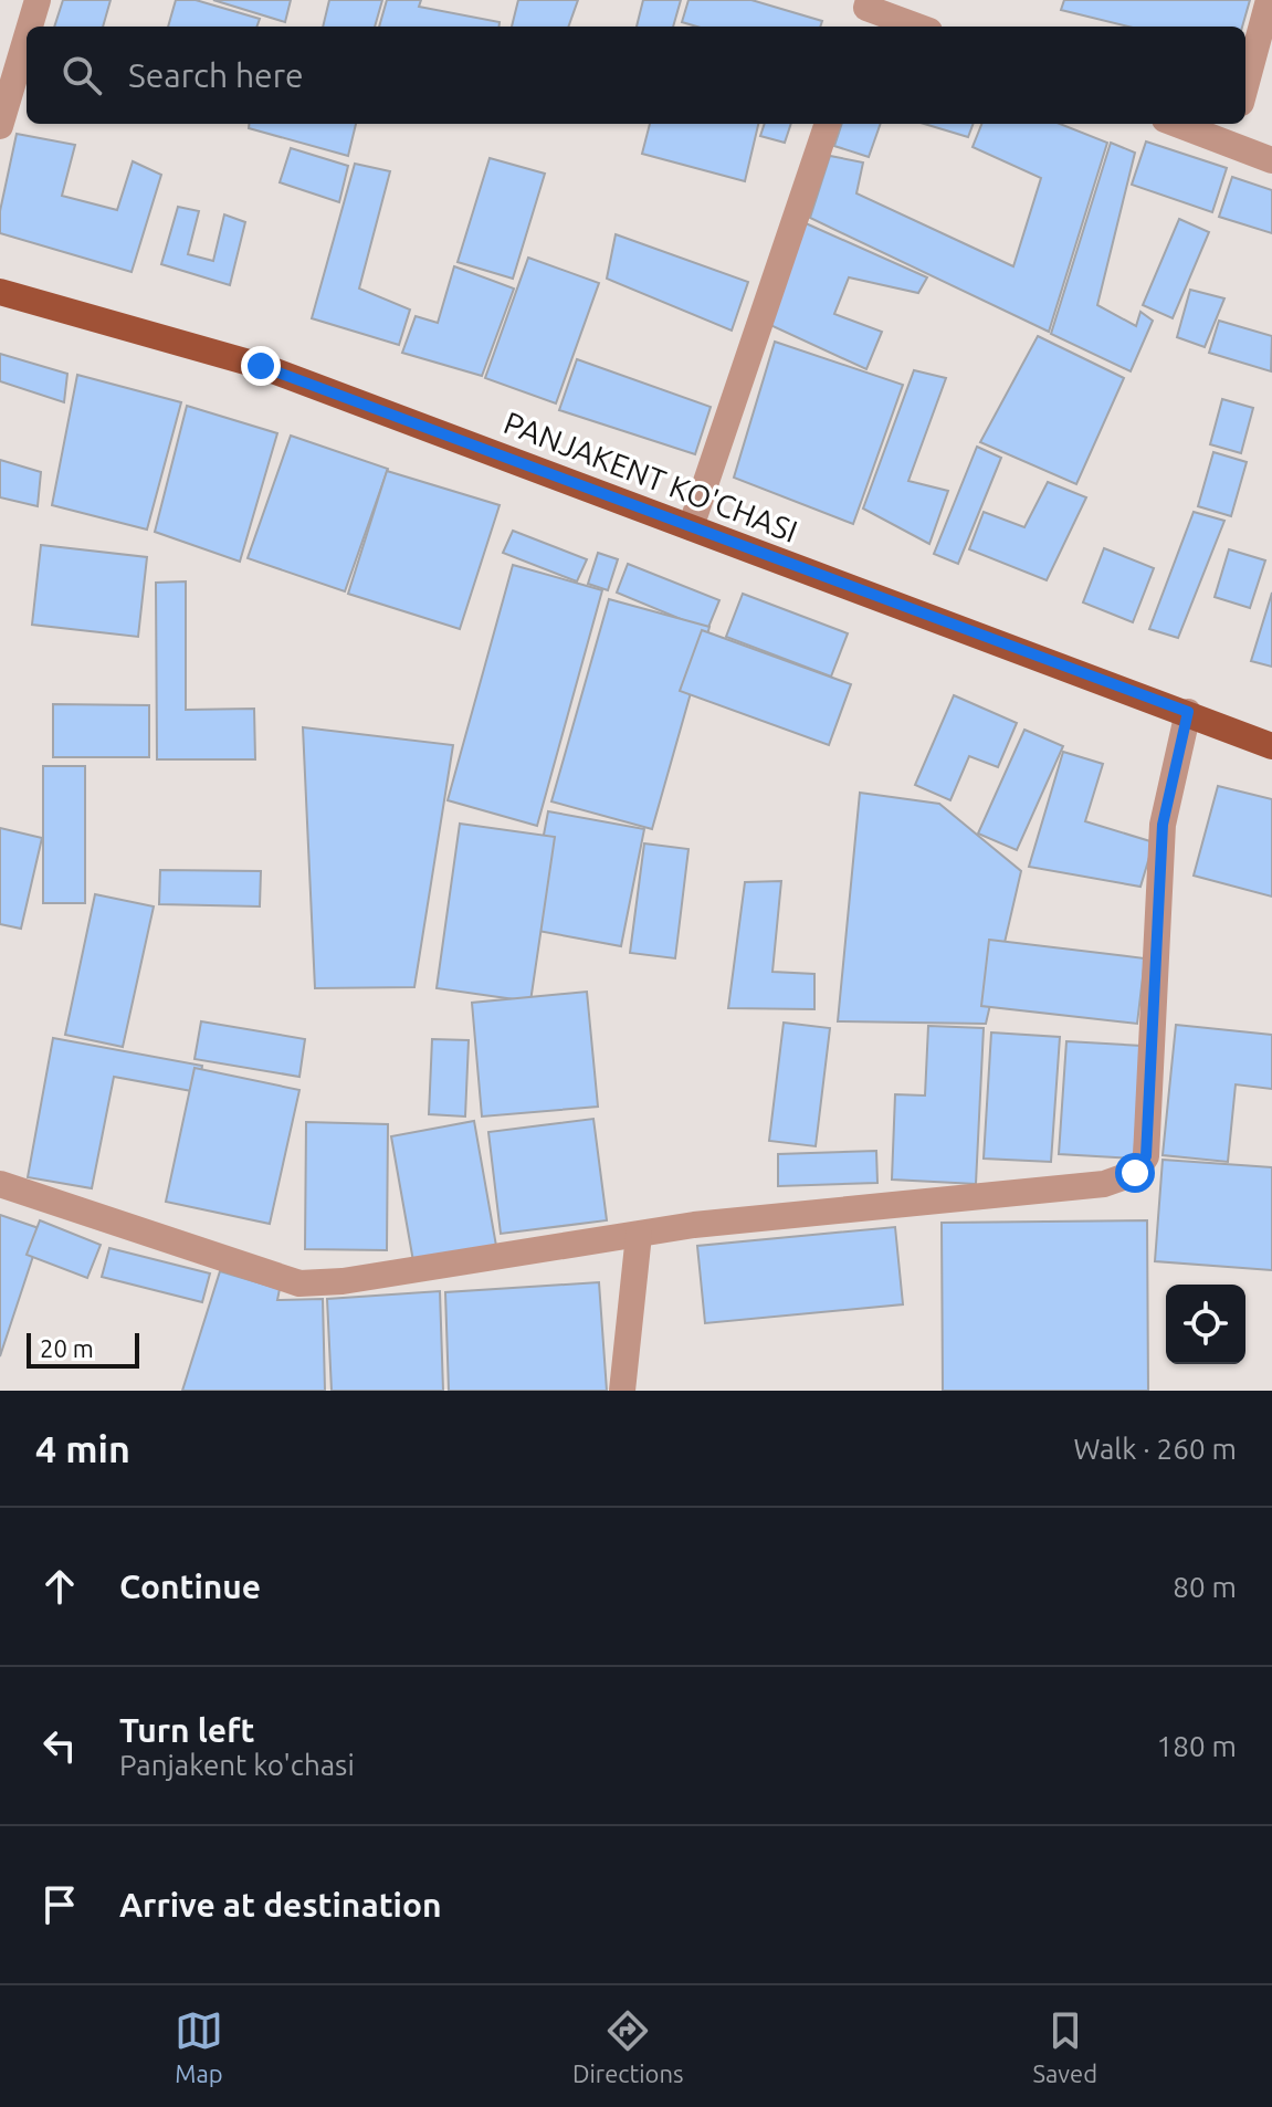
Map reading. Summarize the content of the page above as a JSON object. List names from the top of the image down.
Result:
{
  "streets": {
    "main road": ["PANJAKENT KO'CHASI"]
  },
  "scale_bar": "20 m",
  "page": {
    "search": "Search here",
    "scale": "20 m",
    "heading": ["4 min", "Walk · 260 m"],
    "list": [
      ["Continue", "80 m"],
      ["Turn left", "Panjakent ko'chasi", "180 m"],
      "Arrive at destination"
    ],
    "nav": ["Map", "Directions", "Saved"]
  }
}
